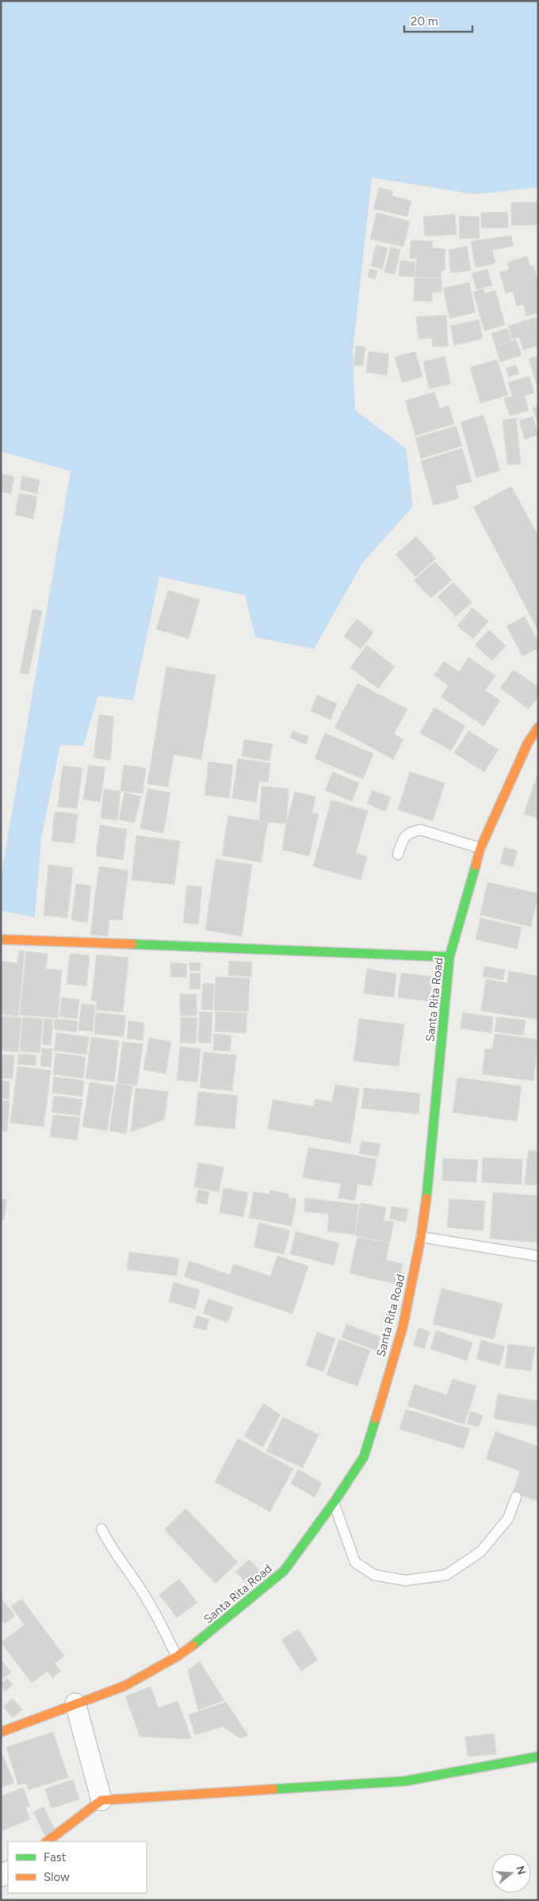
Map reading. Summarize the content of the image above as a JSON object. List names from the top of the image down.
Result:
{
  "streets": {
    "street": ["Santa Rita Road"]
  },
  "legend": ["Fast", "Slow"],
  "scale_bar": "20 m",
  "north": "right"
}
